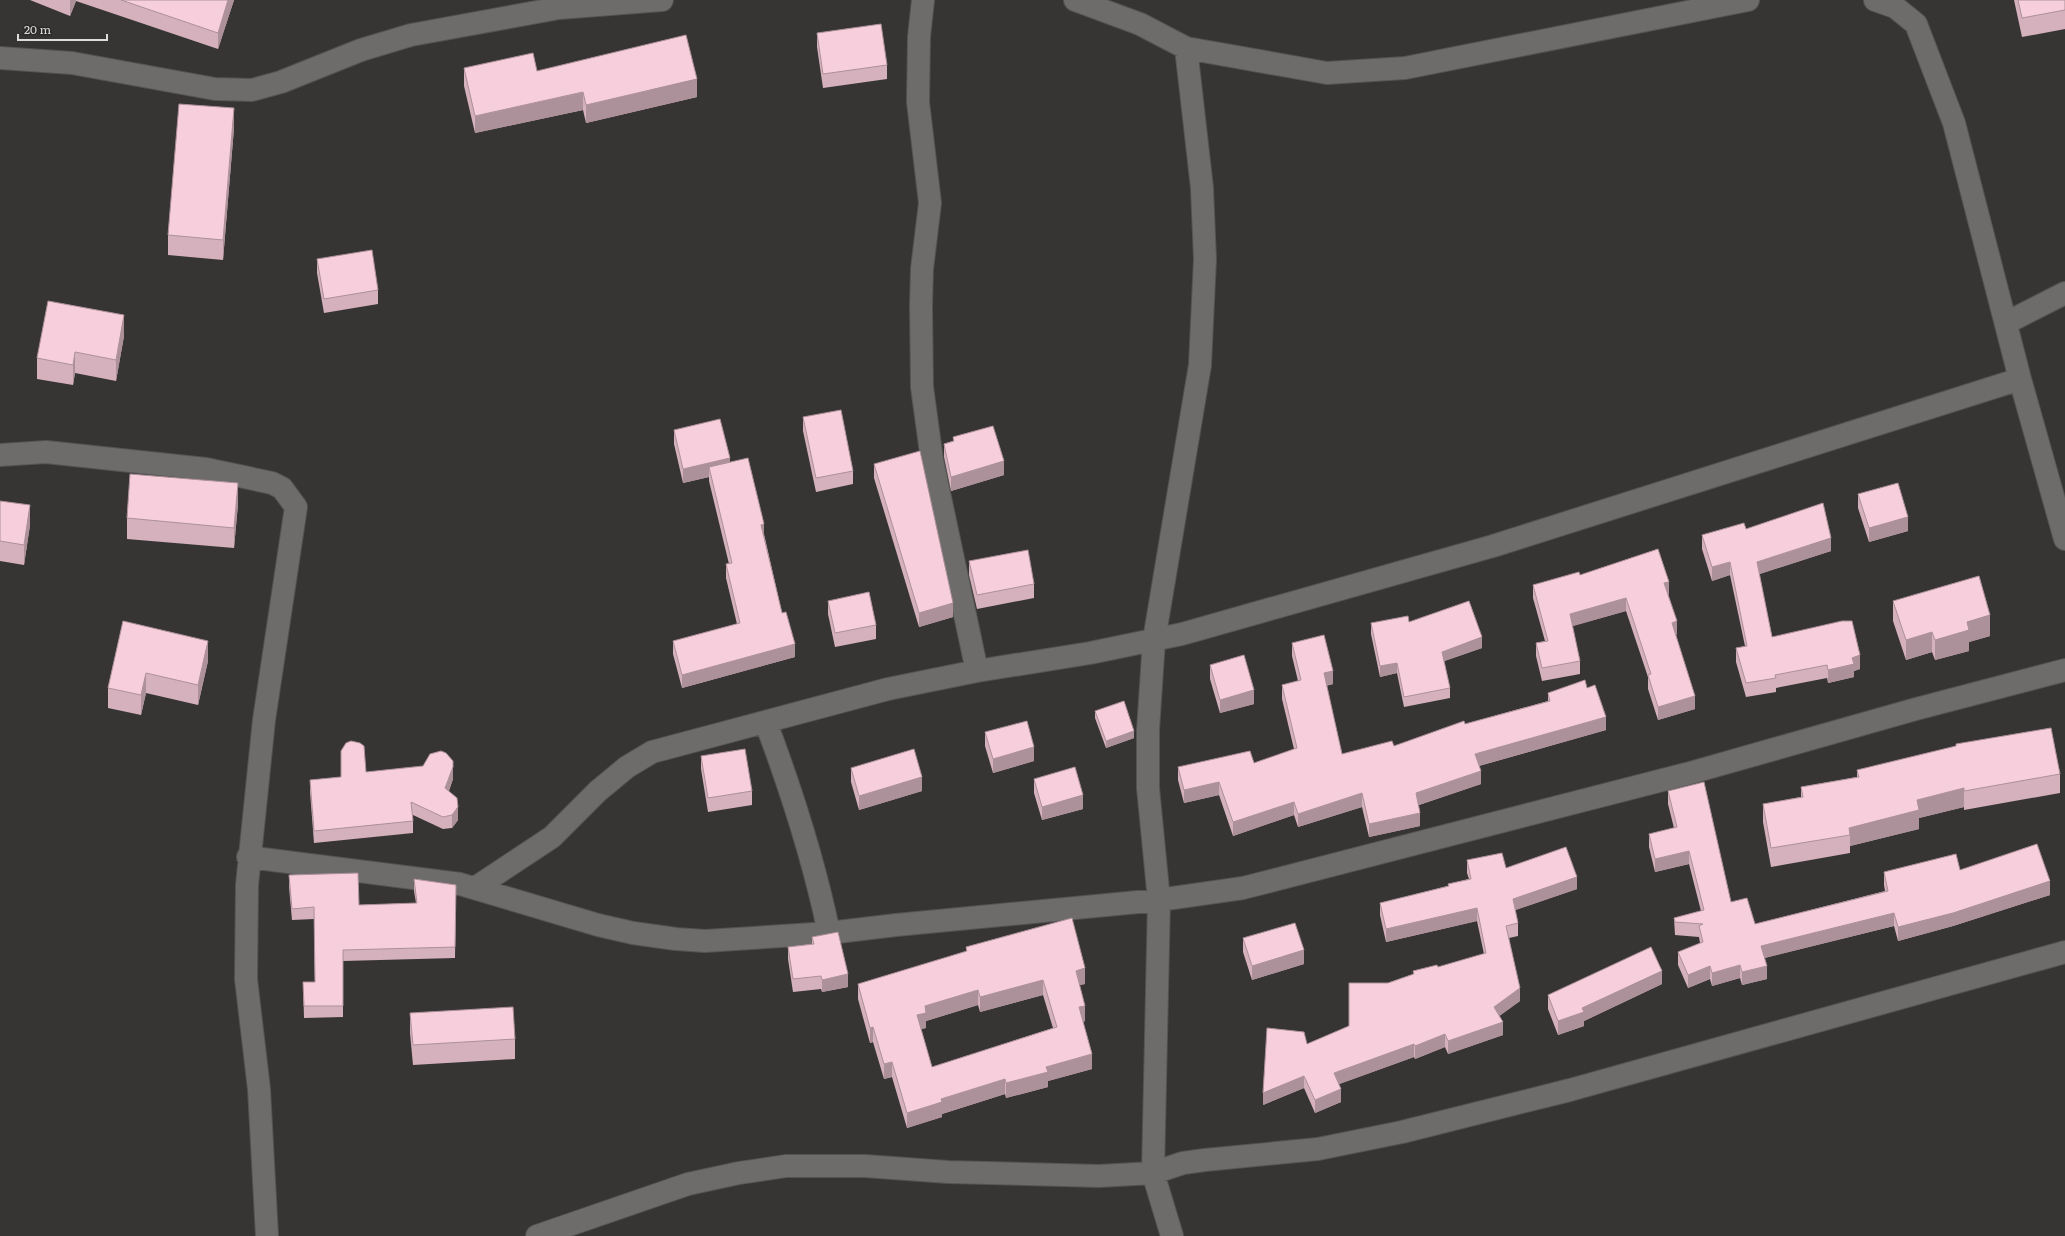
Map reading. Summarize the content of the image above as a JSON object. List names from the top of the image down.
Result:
{
  "scale_bar": "20 m"
}
